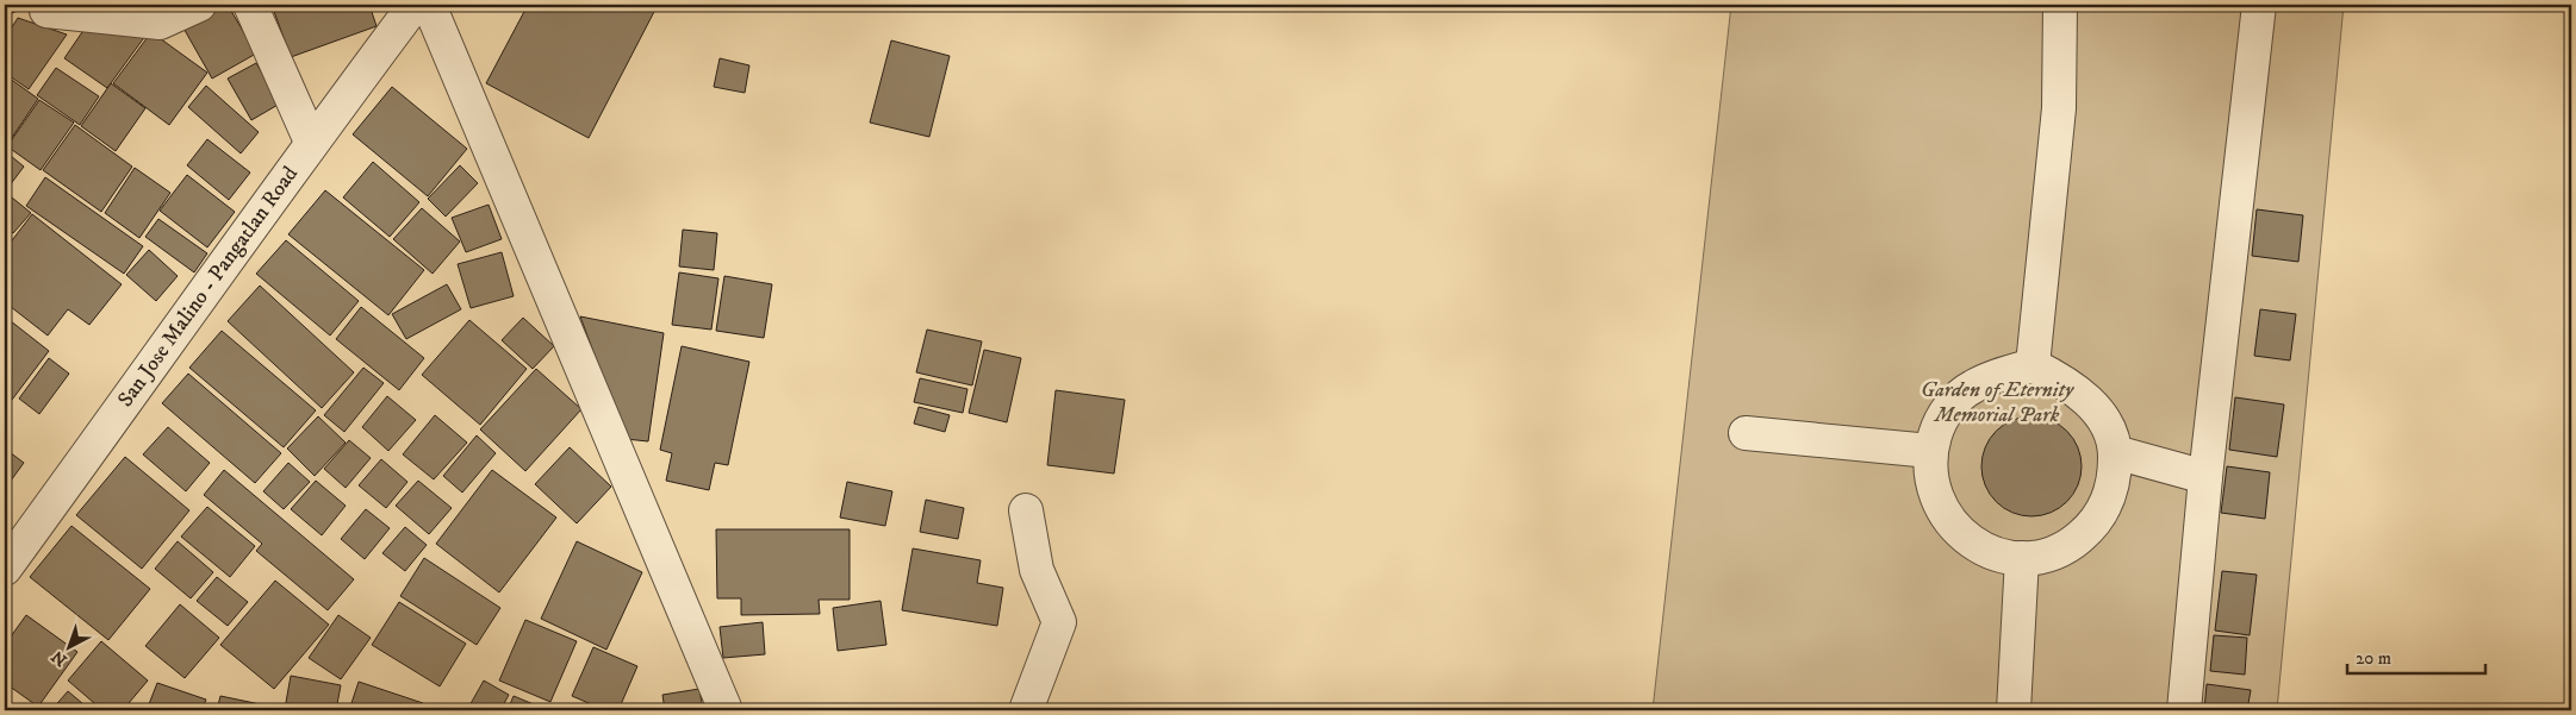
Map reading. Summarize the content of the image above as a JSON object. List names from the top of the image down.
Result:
{
  "streets": {
    "street": ["San Jose Malino - Pangatlan Road"]
  },
  "parks": ["Garden of Eternity Memorial Park"],
  "scale_bar": "20 m",
  "north": "bottom left"
}
